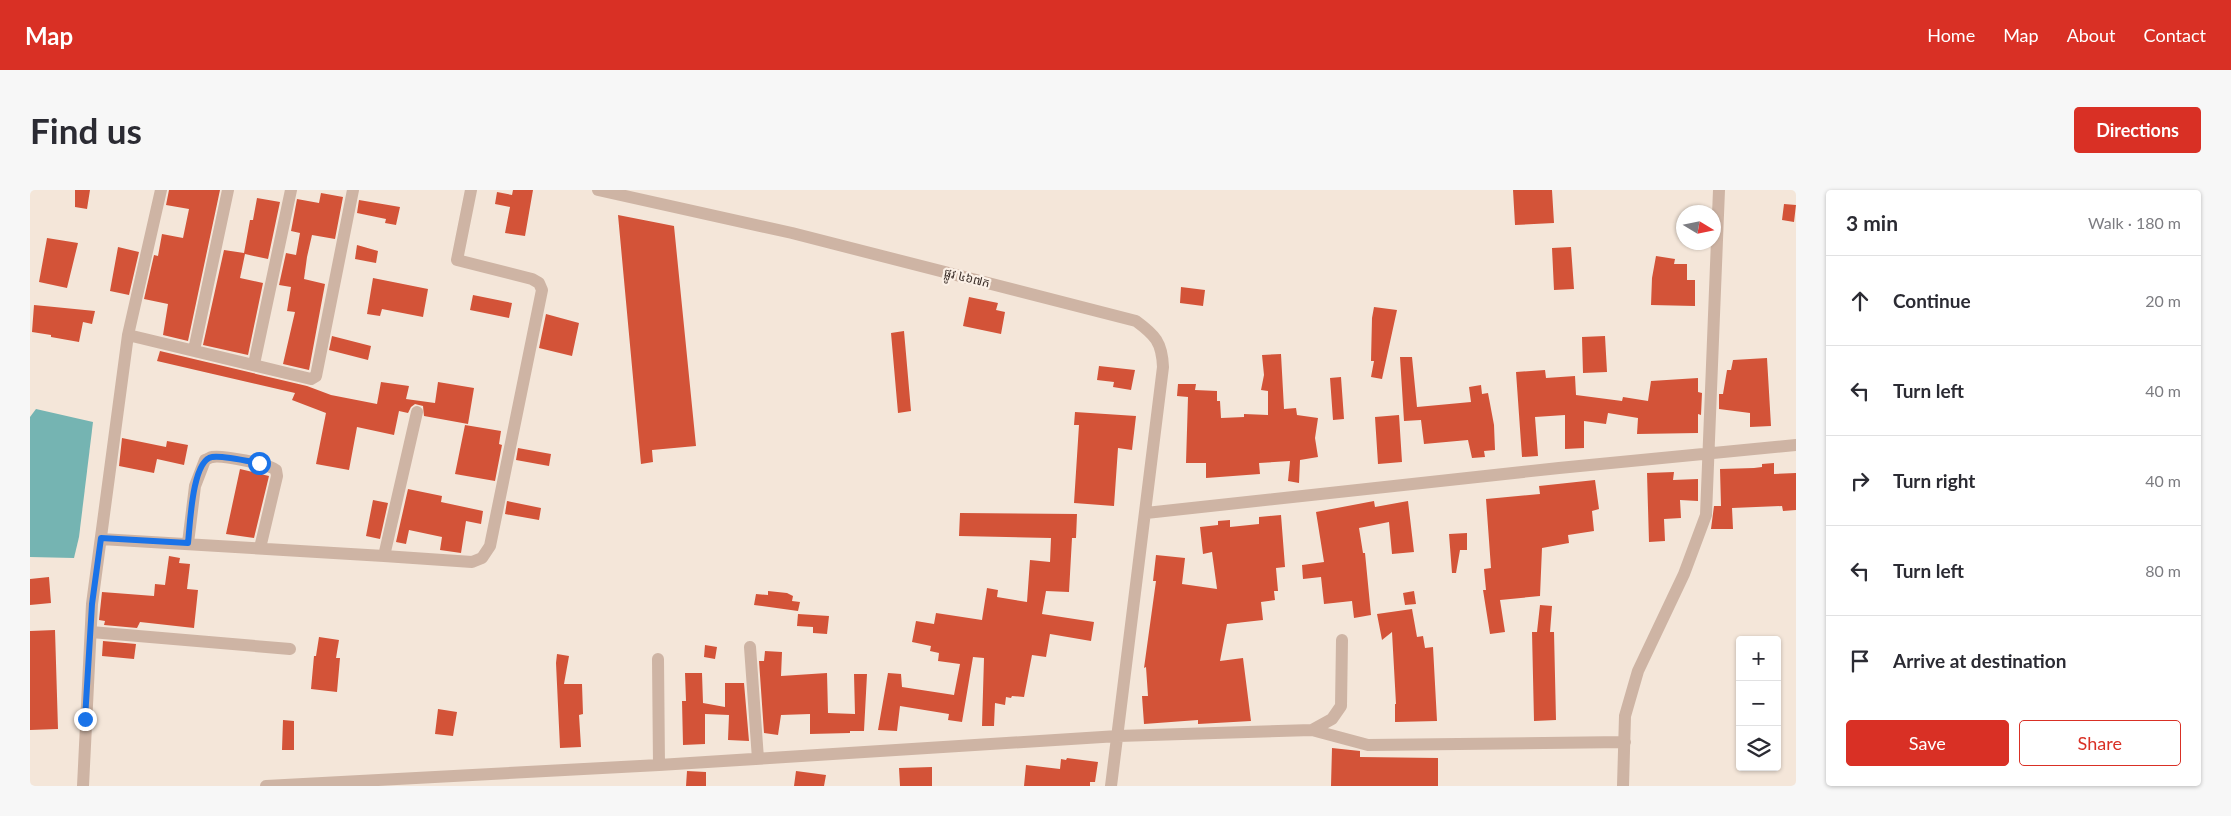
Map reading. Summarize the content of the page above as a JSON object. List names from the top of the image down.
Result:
{
  "streets": {
    "street": ["ផ្លូវ ៤៦៧ក"]
  },
  "north": "right",
  "page": {
    "header": "Map",
    "nav": [
      "Home",
      "Map",
      "About",
      "Contact"
    ],
    "buttons": [
      "Directions",
      ["Save", "Share"]
    ],
    "title": "Find us",
    "heading": ["3 min", "Walk · 180 m"],
    "list": [
      ["Continue", "20 m"],
      ["Turn left", "40 m"],
      ["Turn right", "40 m"],
      ["Turn left", "80 m"],
      "Arrive at destination"
    ],
    "map_buttons": ["+", "−"]
  }
}
